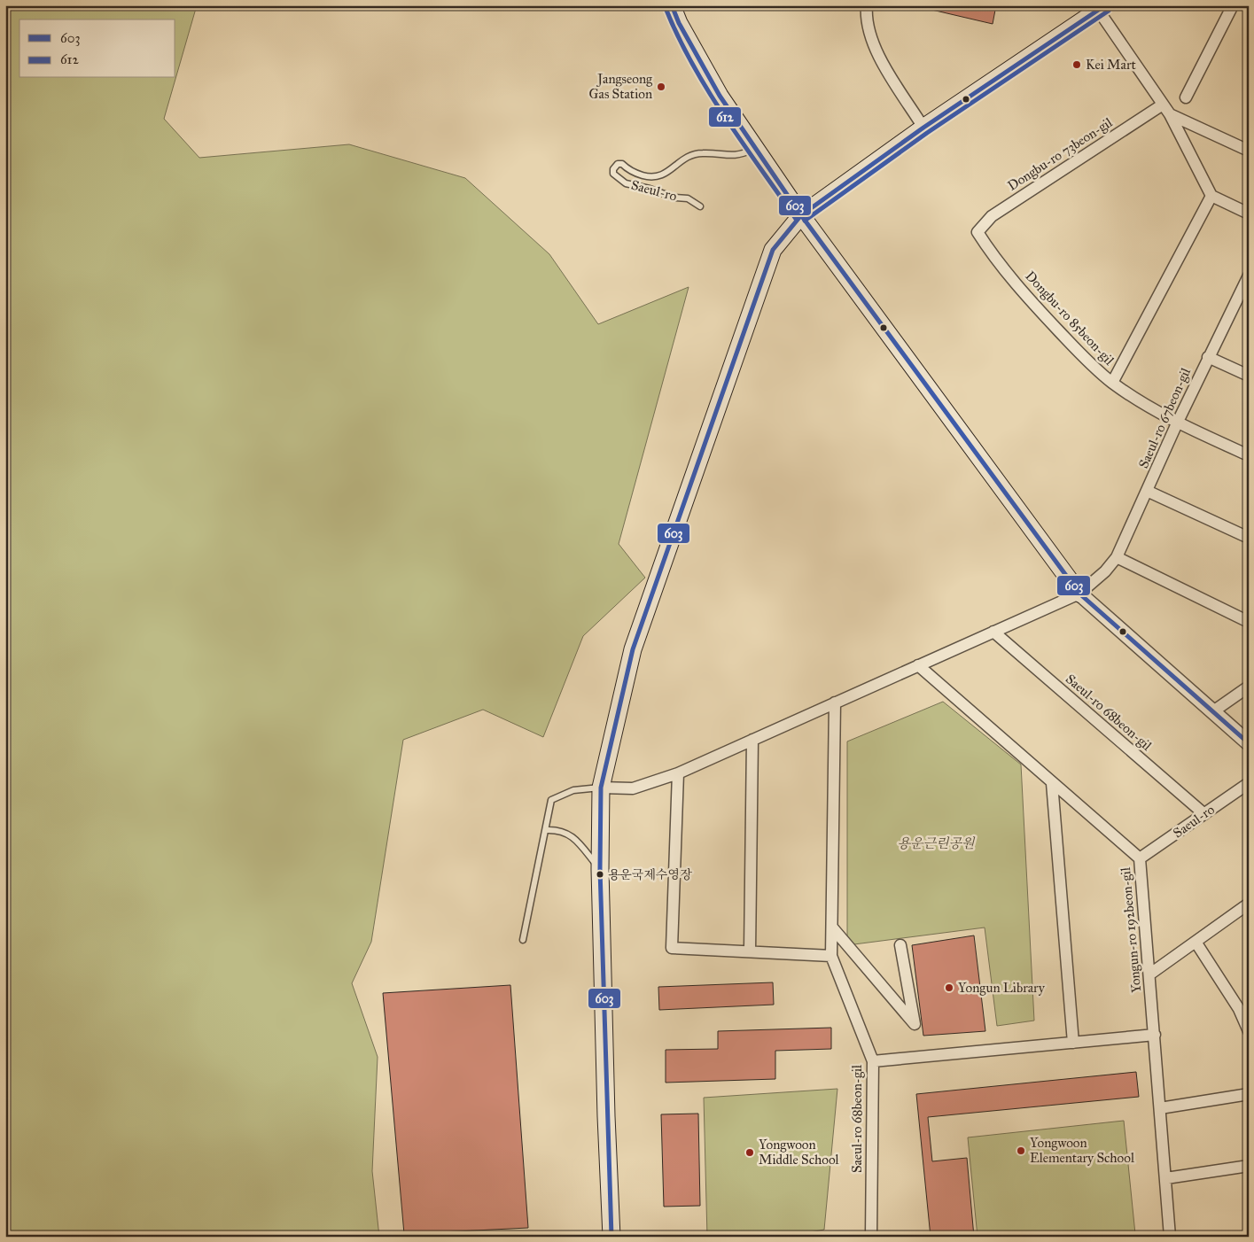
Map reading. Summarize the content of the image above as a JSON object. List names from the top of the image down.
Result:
{
  "streets": {
    "street": [
      "Dongbu-ro 73beon-gil",
      "Saeul-ro",
      "Dongbu-ro 85beon-gil",
      "Saeul-ro 67beon-gil",
      "Saeul-ro 68beon-gil",
      "Yongun-ro 192beon-gil"
    ]
  },
  "crossings": [
    ["Dongbu-ro 73beon-gil", "Dongbu-ro 85beon-gil"],
    ["Saeul-ro", "Saeul-ro 68beon-gil"],
    ["Saeul-ro", "Yongun-ro 192beon-gil"],
    ["Dongbu-ro 85beon-gil", "Saeul-ro 67beon-gil"]
  ],
  "parks": ["용운근린공원"],
  "places": [
    "Kei Mart",
    "Jangseong Gas Station",
    "용운국제수영장",
    "Yongun Library",
    "Yongwoon Elementary School",
    "Yongwoon Middle School"
  ],
  "lines": ["transit line 603", "transit line 612"],
  "legend": ["603", "612"]
}
